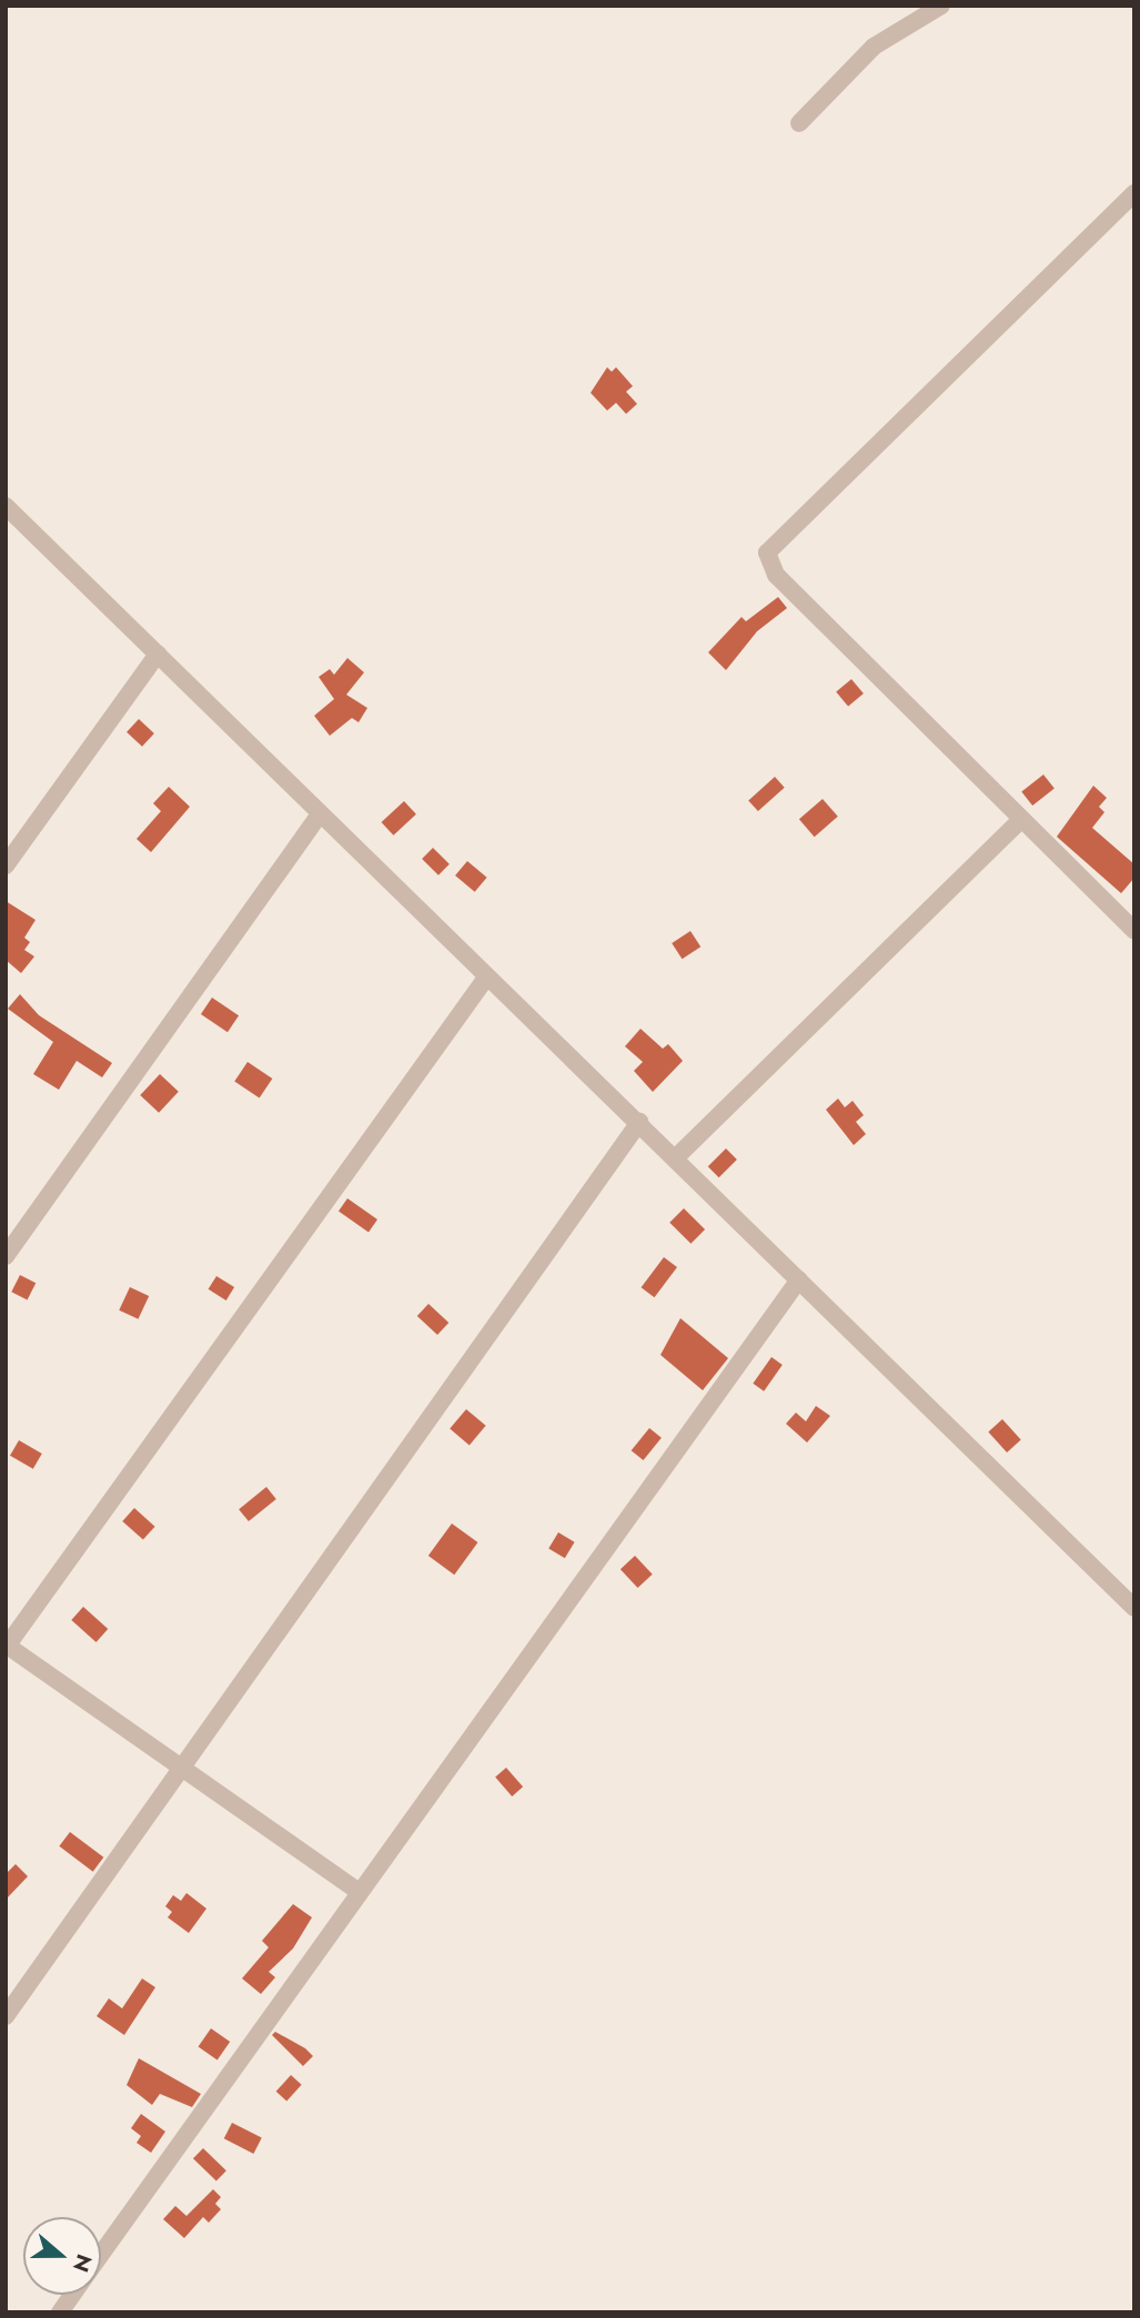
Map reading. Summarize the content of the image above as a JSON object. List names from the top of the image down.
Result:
{
  "north": "right"
}
